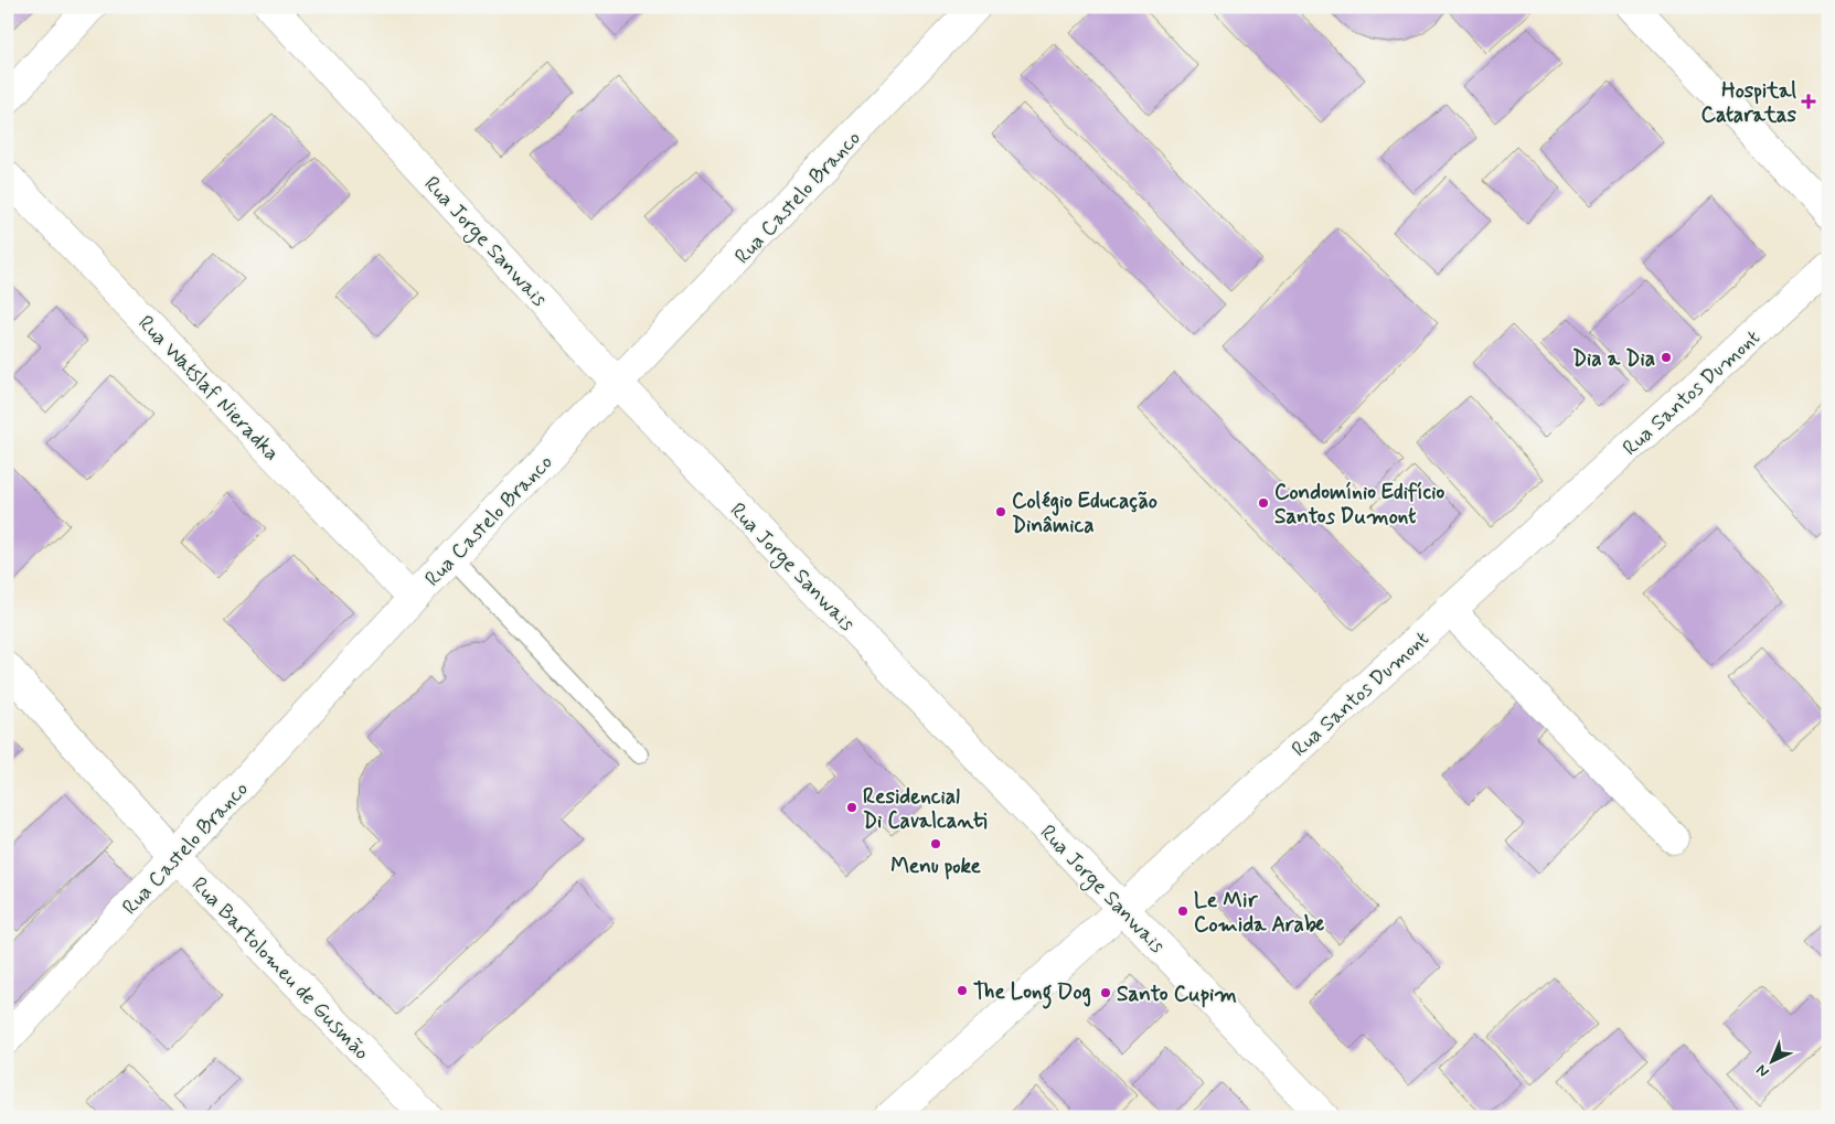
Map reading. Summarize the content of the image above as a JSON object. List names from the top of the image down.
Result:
{
  "streets": {
    "street": [
      "Rua Castelo Branco",
      "Rua Jorge Sanwais",
      "Rua Watslaf Nieradka",
      "Rua Santos Dumont",
      "Rua Bartolomeu de Gusmão"
    ]
  },
  "crossings": [
    ["Rua Castelo Branco", "Rua Jorge Sanwais"],
    ["Rua Castelo Branco", "Rua Watslaf Nieradka"],
    ["Rua Castelo Branco", "Rua Bartolomeu de Gusmão"],
    ["Rua Jorge Sanwais", "Rua Santos Dumont"]
  ],
  "places": {
    "health": ["Hospital Cataratas"],
    "other": [
      "Dia a Dia",
      "Condomínio Edifício Santos Dumont",
      "Colégio Educação Dinâmica",
      "Residencial Di Cavalcanti",
      "Menu poke",
      "Le Mir Comida Arabe",
      "The Long Dog",
      "Santo Cupim"
    ]
  },
  "north": "bottom left"
}
